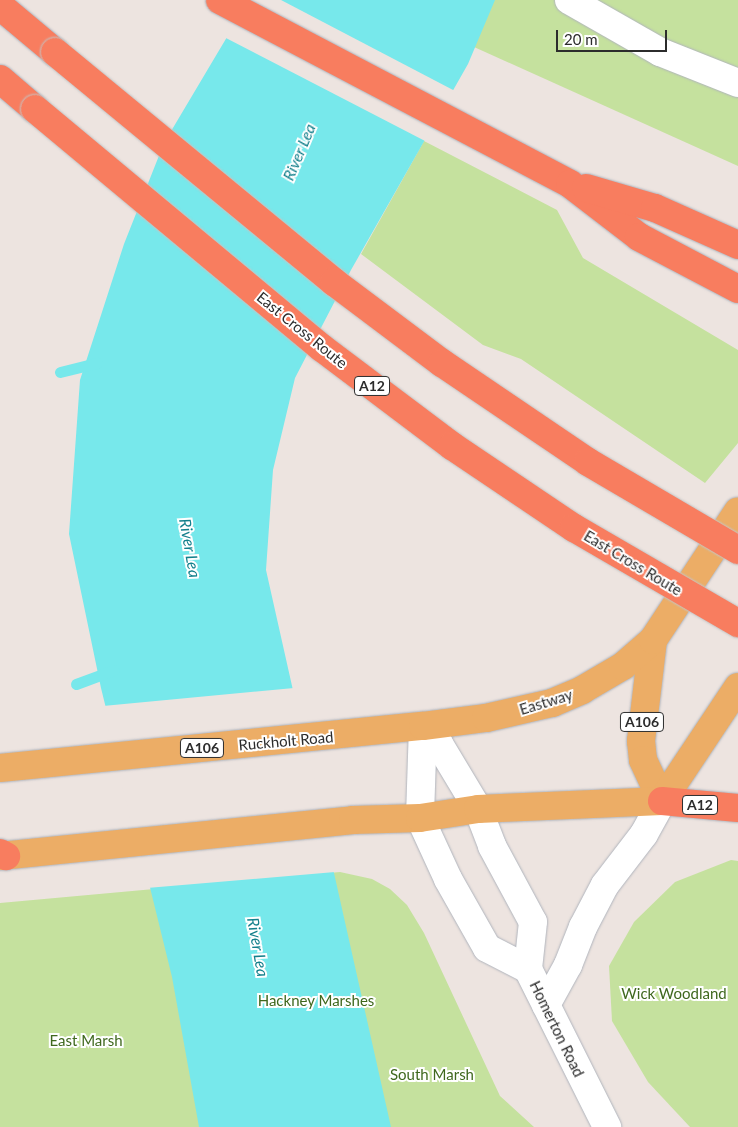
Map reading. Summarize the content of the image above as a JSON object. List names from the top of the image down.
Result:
{
  "streets": {
    "highway": ["East Cross Route", "A12"],
    "main road": [
      "Eastway",
      "A106",
      "Ruckholt Road",
      "Homerton Road"
    ]
  },
  "crossings": [
    ["A12", "Eastway"],
    ["Eastway", "Ruckholt Road"]
  ],
  "water": ["River Lea"],
  "parks": [
    "Wick Woodland",
    "Hackney Marshes",
    "East Marsh",
    "South Marsh"
  ],
  "scale_bar": "20 m"
}
